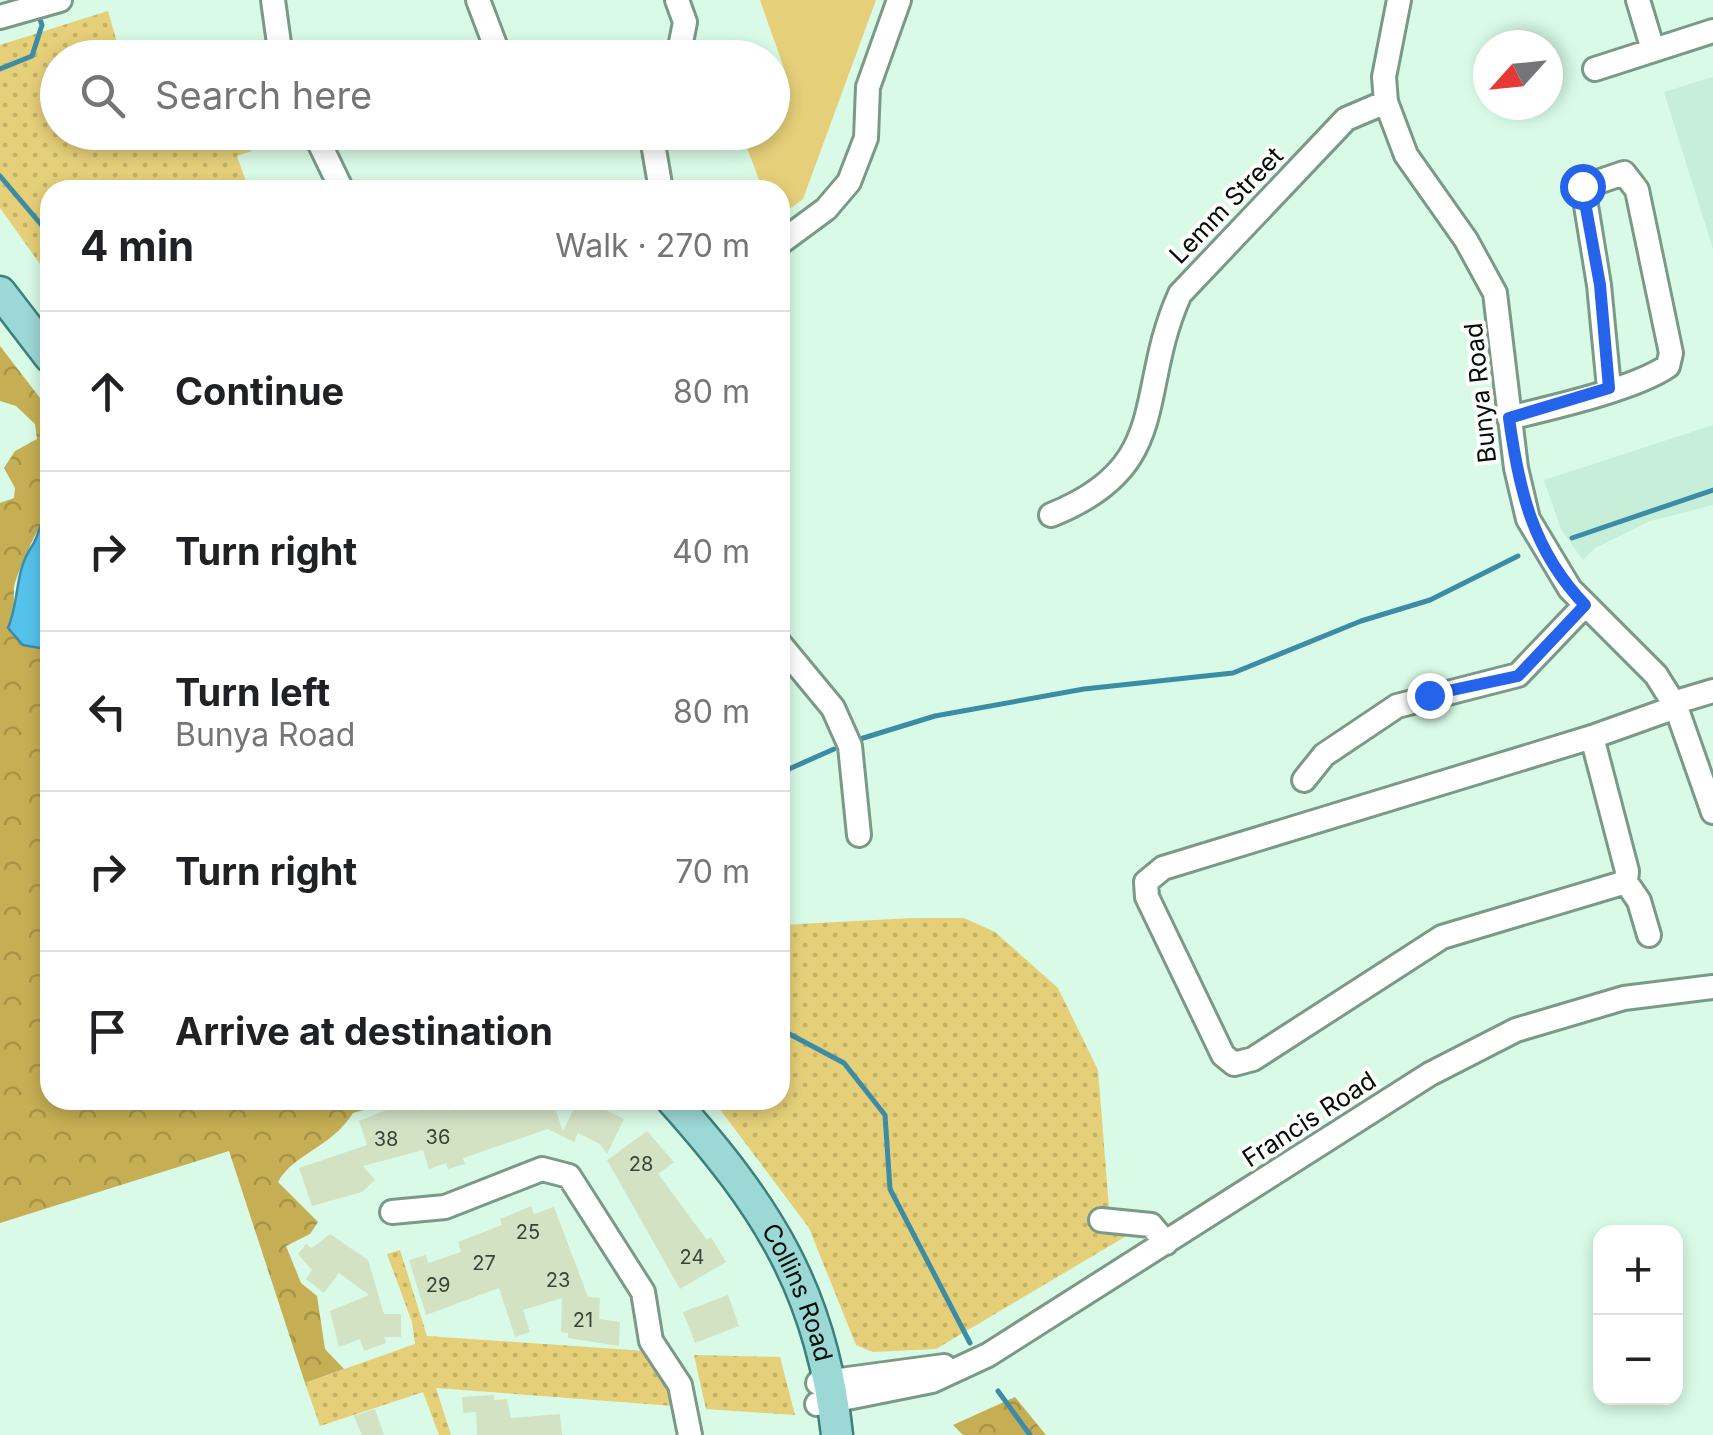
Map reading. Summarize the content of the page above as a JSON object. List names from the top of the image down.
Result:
{
  "streets": {
    "main road": ["Collins Road"],
    "street": ["Lemm Street", "Bunya Road", "Francis Road"]
  },
  "crossings": [
    ["Lemm Street", "Bunya Road"],
    ["Francis Road", "Collins Road"]
  ],
  "house_numbers": [
    "36",
    "38",
    "28",
    "25",
    "24",
    "27",
    "23",
    "29",
    "21"
  ],
  "north": "bottom left",
  "page": {
    "search": "Search here",
    "heading": ["4 min", "Walk · 270 m"],
    "list": [
      ["Continue", "80 m"],
      ["Turn right", "40 m"],
      ["Turn left", "Bunya Road", "80 m"],
      ["Turn right", "70 m"],
      "Arrive at destination"
    ],
    "map_buttons": ["+", "−"]
  }
}
